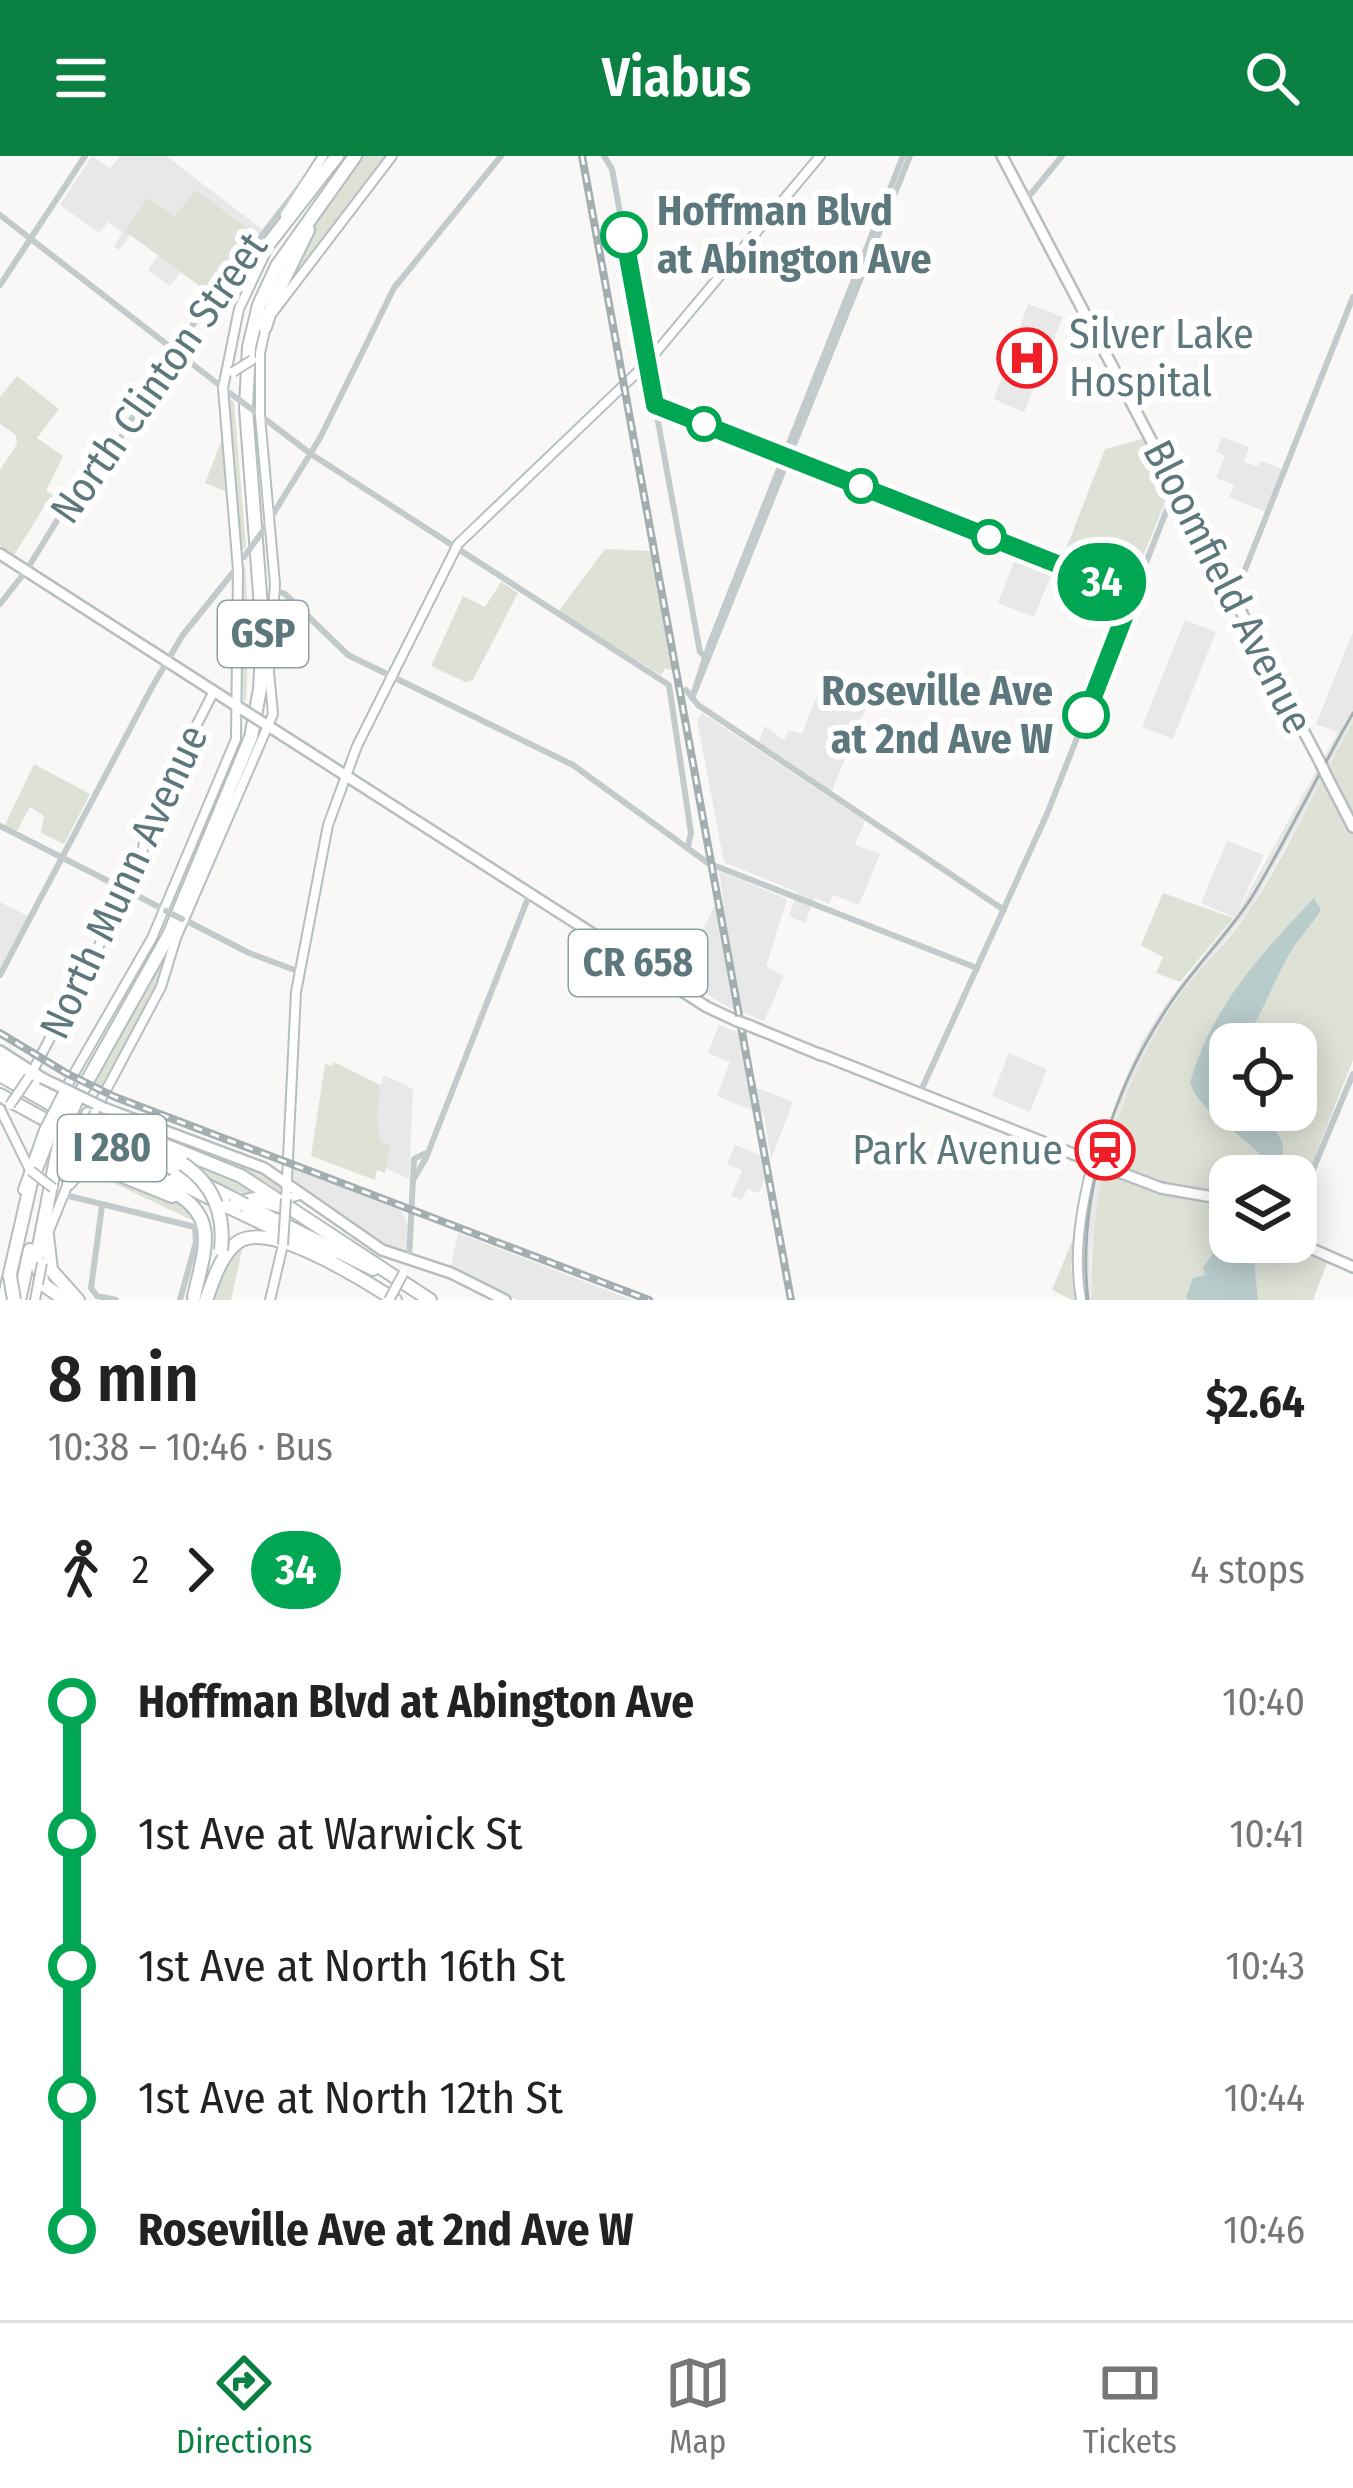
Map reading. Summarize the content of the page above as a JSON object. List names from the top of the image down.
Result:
{
  "streets": {
    "highway": ["GSP", "I 280"],
    "main road": [
      "North Clinton Street",
      "Bloomfield Avenue",
      "North Munn Avenue",
      "CR 658"
    ]
  },
  "crossings": [
    ["North Clinton Street", "CR 658"],
    ["North Munn Avenue", "CR 658"],
    ["North Munn Avenue", "I 280"]
  ],
  "places": {
    "other": ["Hoffman Blvd at Abington Ave", "Roseville Ave at 2nd Ave W"],
    "hospital": ["Silver Lake Hospital"],
    "station": ["Park Avenue"]
  },
  "lines": ["bus line 34"],
  "page": {
    "header": "Viabus",
    "on_map": "34",
    "heading": ["8 min", "10:38 – 10:46 · Bus", "$2.64"],
    "legs": ["2", "34", "4 stops"],
    "list": [
      {
        "name": "Hoffman Blvd at Abington Ave",
        "value": "10:40"
      },
      {
        "name": "1st Ave at Warwick St",
        "value": "10:41"
      },
      {
        "name": "1st Ave at North 16th St",
        "value": "10:43"
      },
      {
        "name": "1st Ave at North 12th St",
        "value": "10:44"
      },
      {
        "name": "Roseville Ave at 2nd Ave W",
        "value": "10:46"
      }
    ],
    "tabs": ["Directions", "Map", "Tickets"]
  }
}
